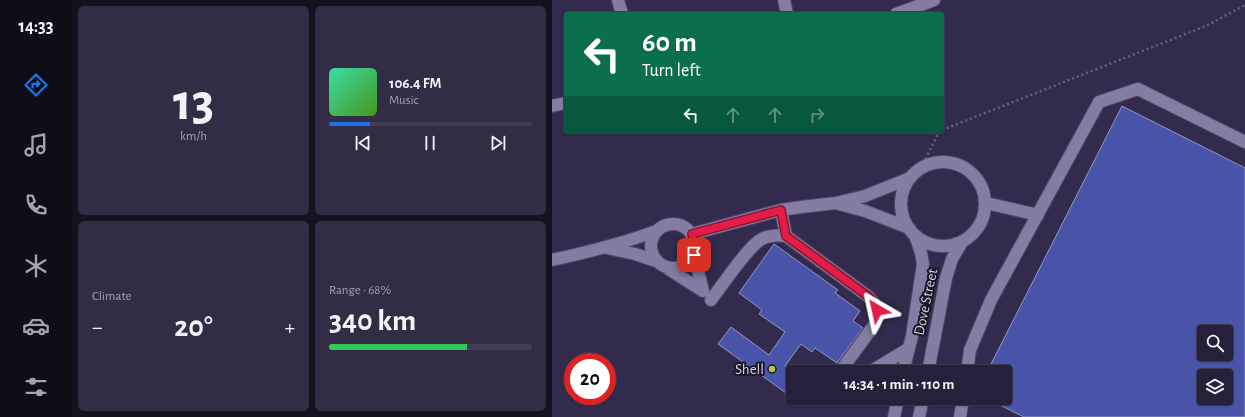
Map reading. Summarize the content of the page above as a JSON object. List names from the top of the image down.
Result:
{
  "streets": {
    "street": ["Dove Street"]
  },
  "places": ["Shell"],
  "page": {
    "tabs": "14:33",
    "tile": [
      ["13", "km/h"],
      "Climate",
      ["Range · 68%", "340 km"]
    ],
    "turn": ["60 m", "Turn left"],
    "song": ["106.4 FM", "Music"],
    "heat": ["−", "20°", "+"],
    "limit": "20",
    "trip": "14:34 · 1 min · 110 m"
  }
}
